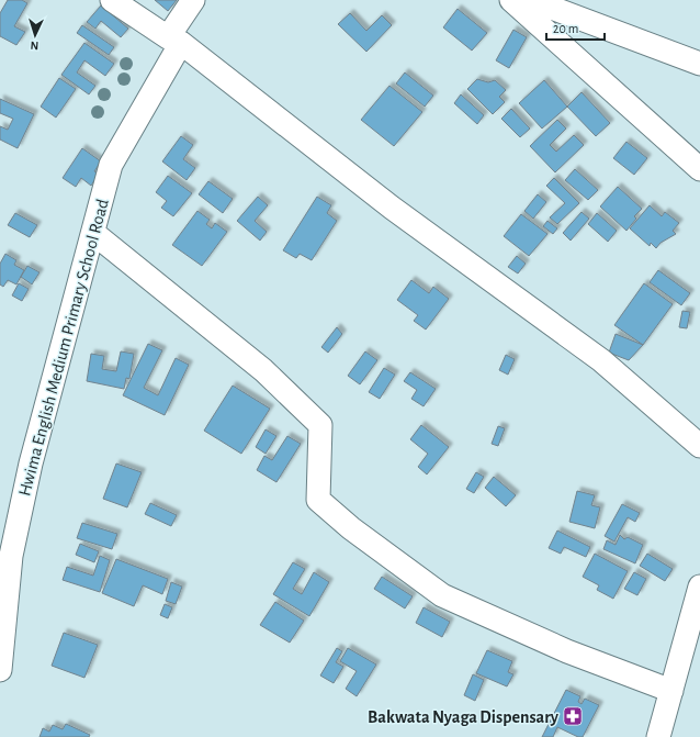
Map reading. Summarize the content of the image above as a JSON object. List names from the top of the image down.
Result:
{
  "streets": {
    "street": ["Hwima English Medium Primary School Road"]
  },
  "places": {
    "pharmacy": ["Bakwata Nyaga Dispensary"]
  },
  "scale_bar": "20 m",
  "north": "bottom"
}
